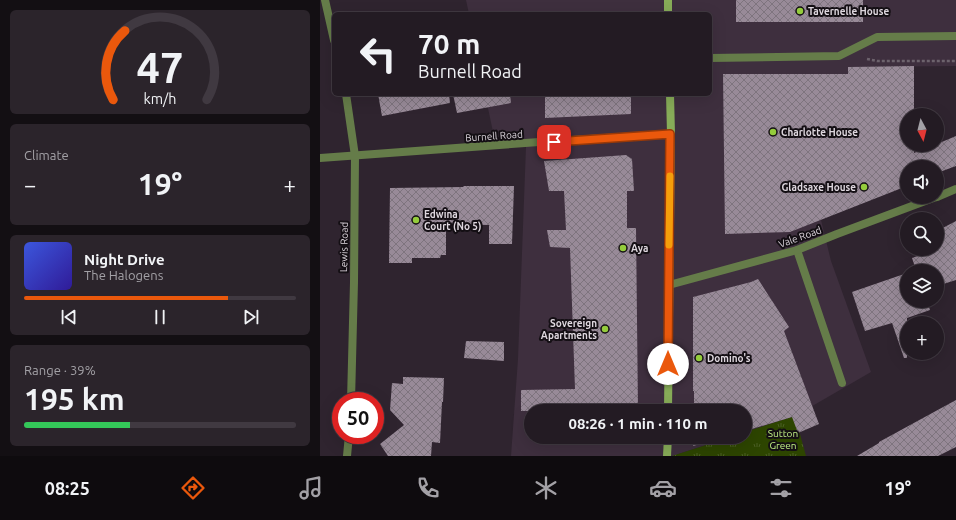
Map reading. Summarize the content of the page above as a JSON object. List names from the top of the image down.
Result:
{
  "streets": {
    "street": ["Burnell Road", "Vale Road", "Lewis Road"]
  },
  "crossings": [
    ["Burnell Road", "Lewis Road"]
  ],
  "parks": ["Sutton Green"],
  "places": [
    "Tavernelle House",
    "Charlotte House",
    "Gladsaxe House",
    "Edwina Court (No 5)",
    "Aya",
    "Sovereign Apartments",
    "Domino's"
  ],
  "north": "bottom",
  "page": {
    "turn": ["70 m", "Burnell Road"],
    "map_buttons": "+",
    "tile": [
      "Climate",
      ["Range · 39%", "195 km"]
    ],
    "heat": ["−", "19°", "+"],
    "song": ["Night Drive", "The Halogens"],
    "limit": "50",
    "trip": "08:26 · 1 min · 110 m",
    "tabs": ["08:25", "19°"],
    "gauge": ["47", "km/h"]
  }
}
